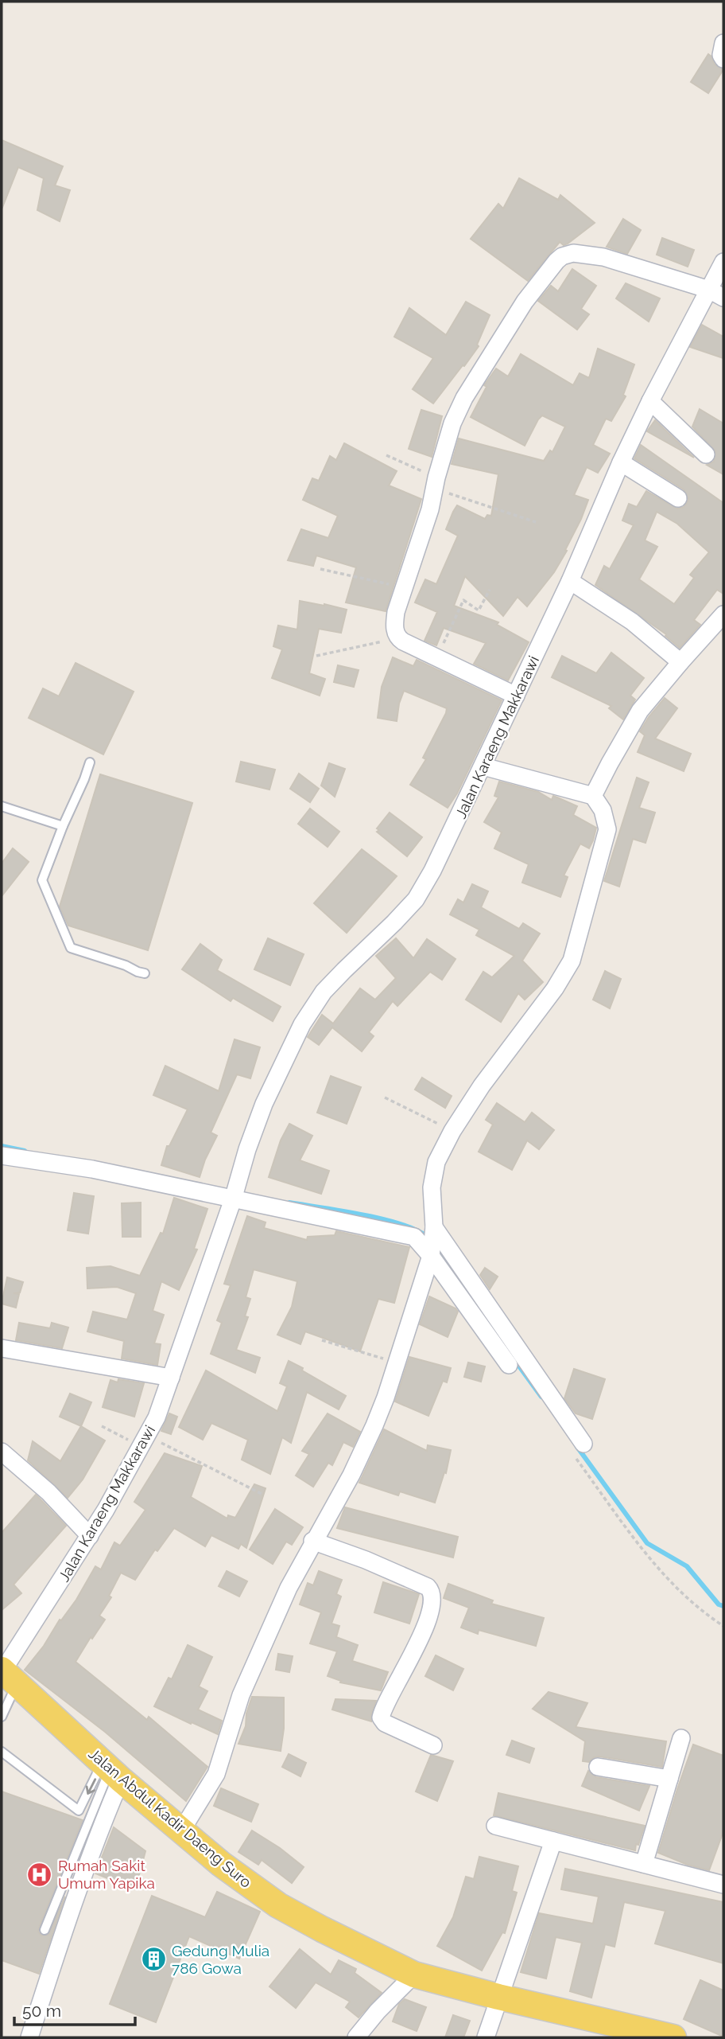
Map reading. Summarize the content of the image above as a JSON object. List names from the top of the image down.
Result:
{
  "streets": {
    "main road": ["Jalan Abdul Kadir Daeng Suro"],
    "street": ["Jalan Karaeng Makkarawi"]
  },
  "crossings": [
    ["Jalan Karaeng Makkarawi", "Jalan Abdul Kadir Daeng Suro"]
  ],
  "places": {
    "hospital": ["Rumah Sakit Umum Yapika"],
    "building": ["Gedung Mulia 786 Gowa"]
  },
  "scale_bar": "50 m"
}
